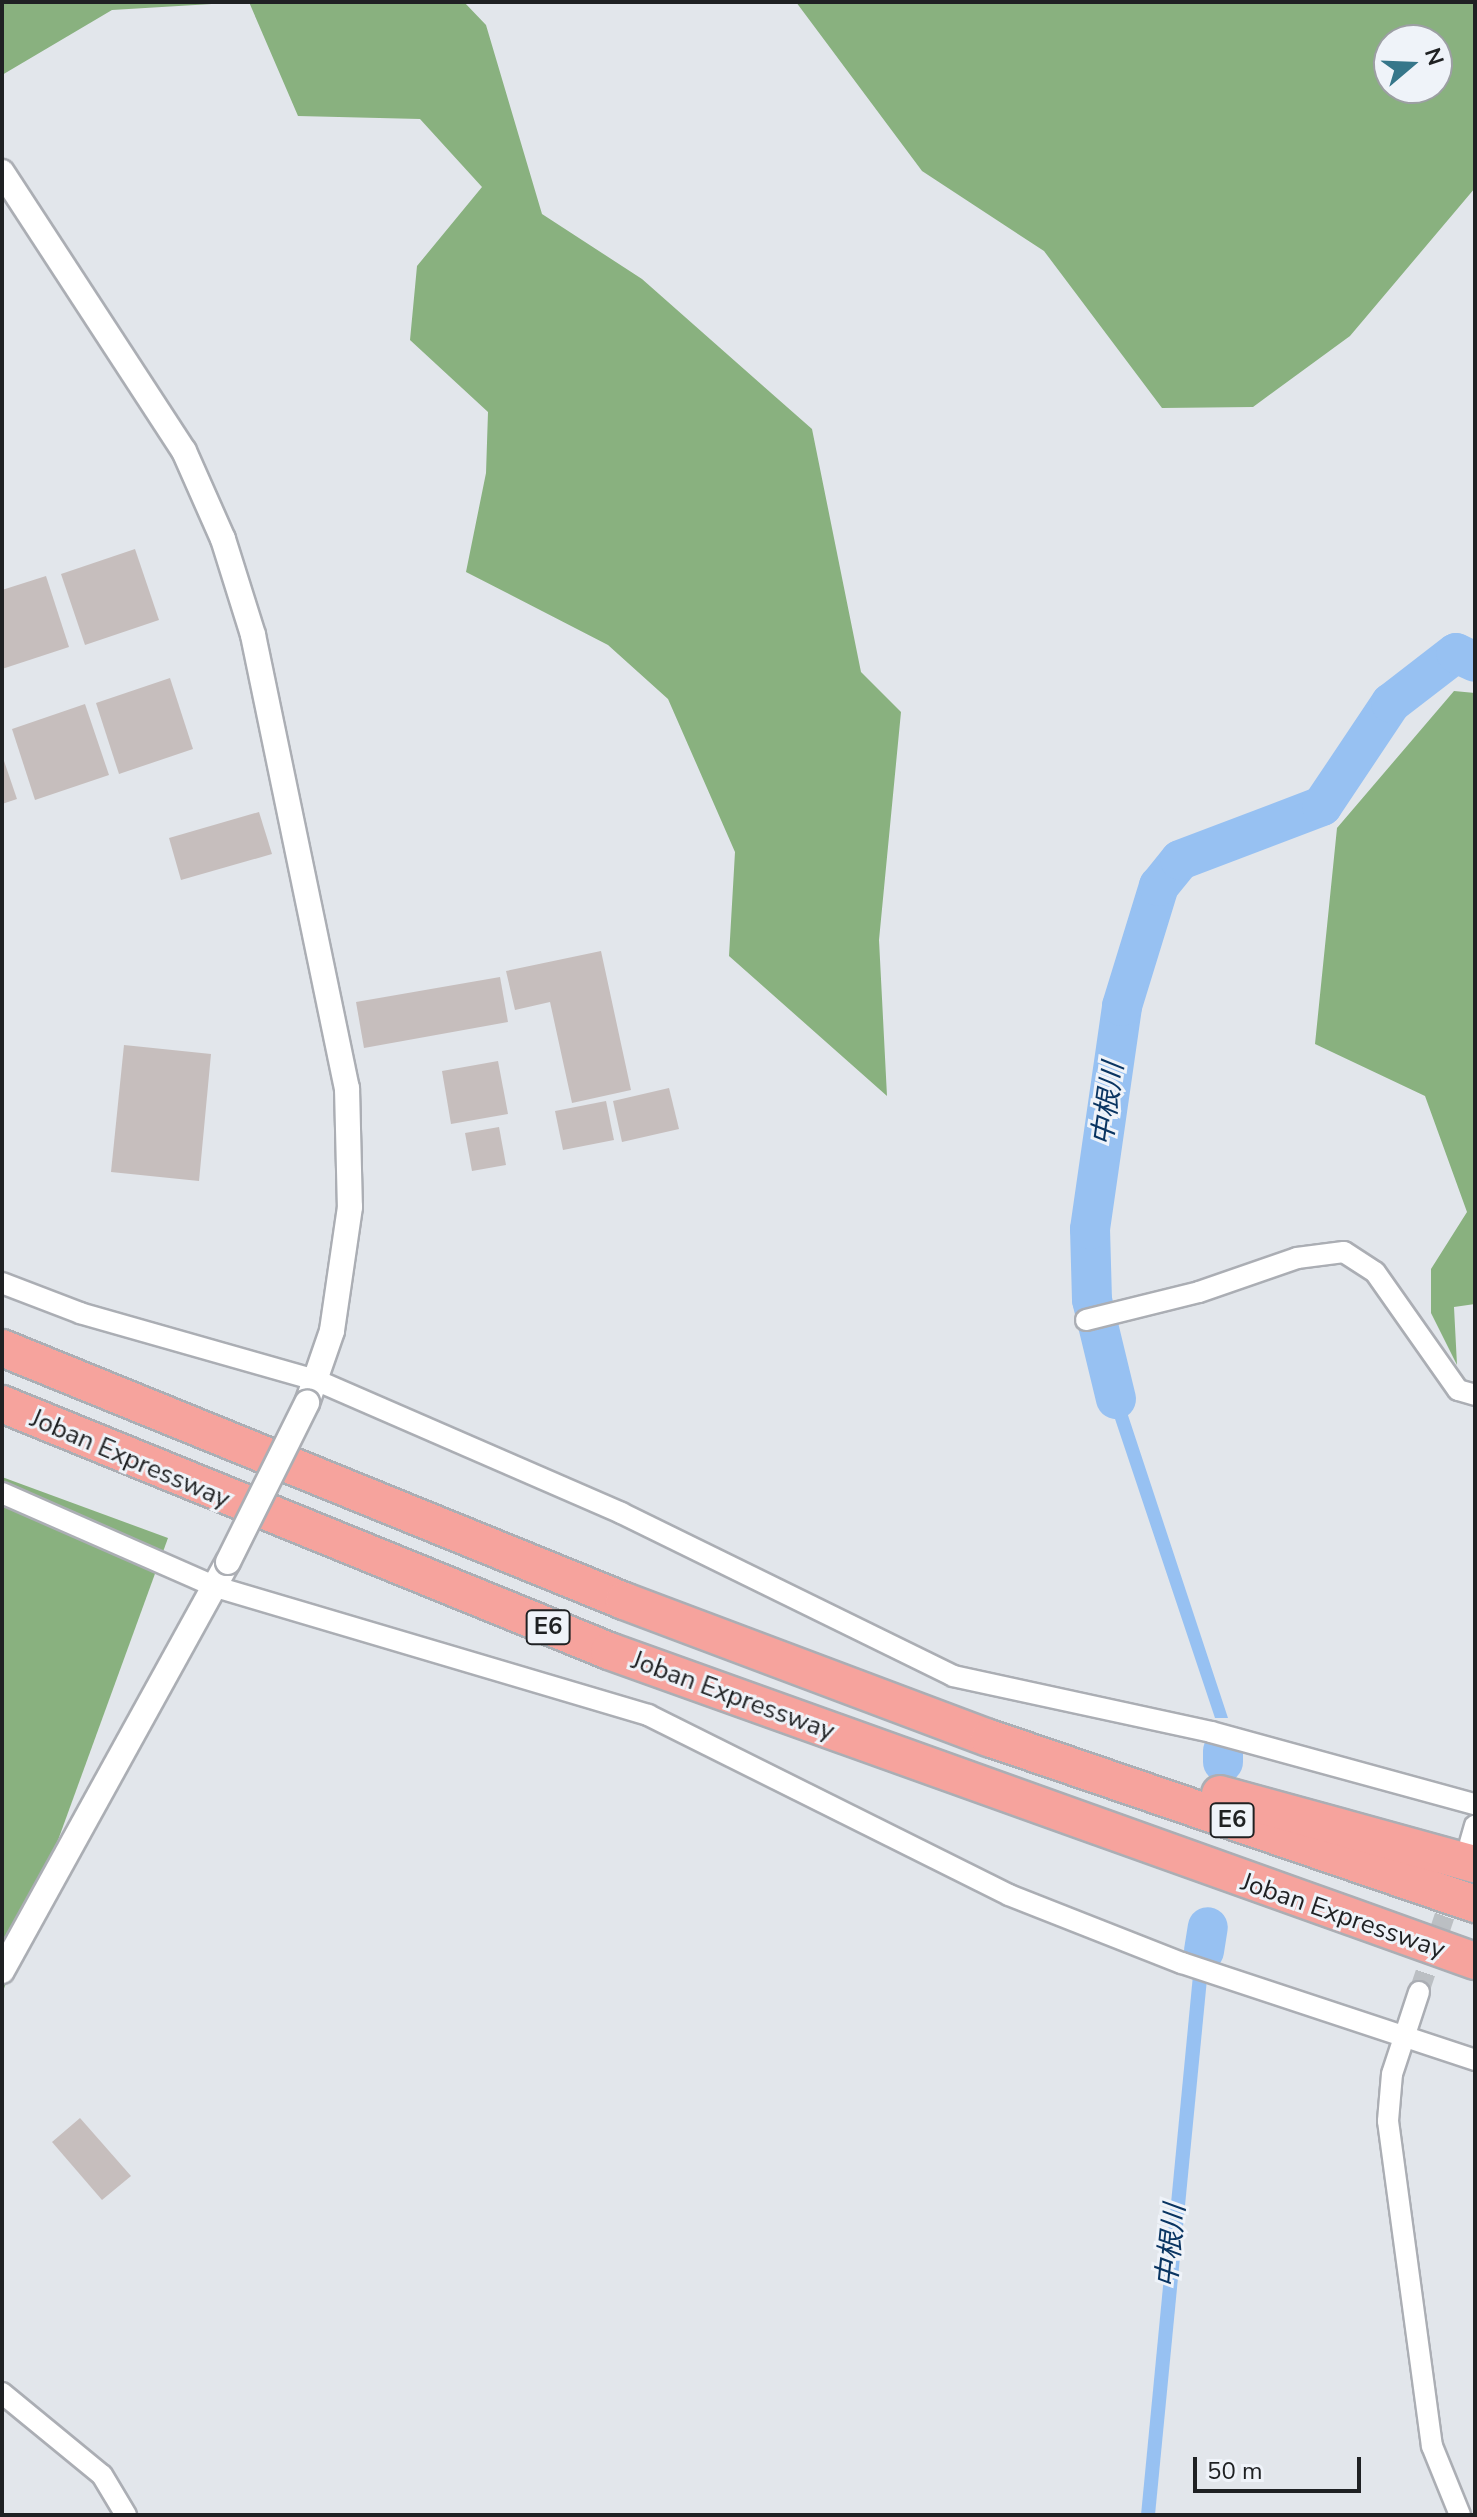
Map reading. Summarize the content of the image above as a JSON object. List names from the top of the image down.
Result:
{
  "streets": {
    "highway": ["Joban Expressway", "E6"]
  },
  "water": ["中根川"],
  "scale_bar": "50 m",
  "north": "right"
}
